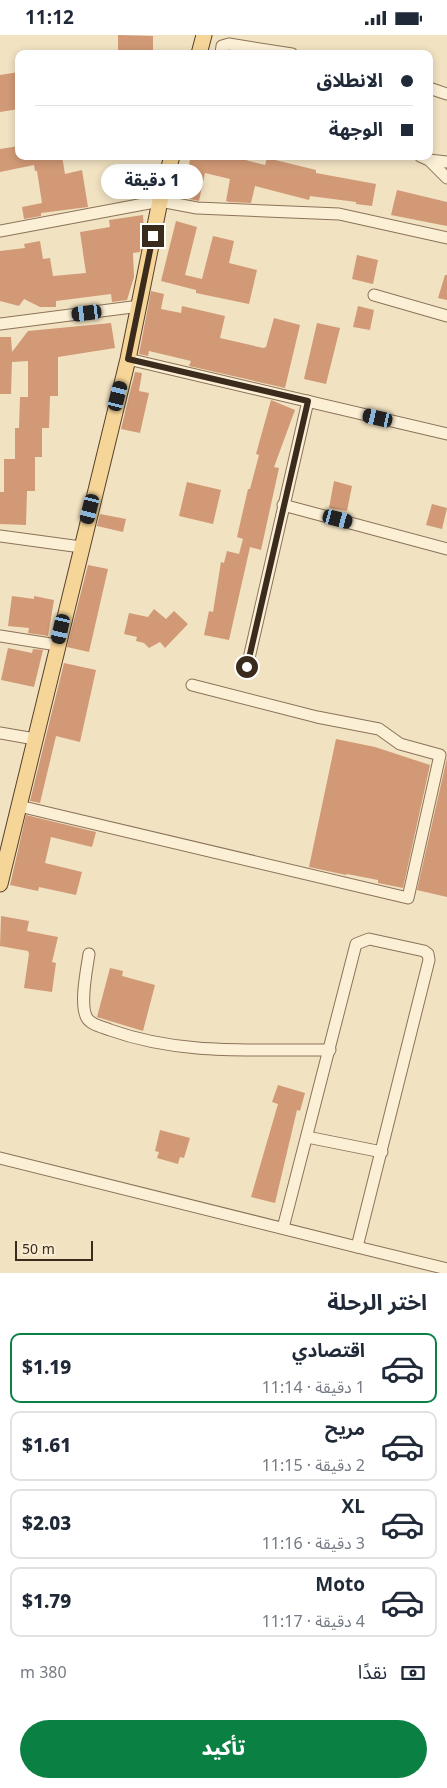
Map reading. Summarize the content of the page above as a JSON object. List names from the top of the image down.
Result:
{
  "scale_bar": "50 m",
  "page": {
    "status": "11:12",
    "banner": ["الانطلاق", "الوجهة"],
    "bubble": "1 دقيقة",
    "scale": "50 m",
    "heading": "اختر الرحلة",
    "list": [
      {
        "name": "اقتصادي",
        "note": "1 دقيقة · 11:14",
        "value": "$1.19"
      },
      {
        "name": "مريح",
        "note": "2 دقيقة · 11:15",
        "value": "$1.61"
      },
      {
        "name": "XL",
        "note": "3 دقيقة · 11:16",
        "value": "$2.03"
      },
      {
        "name": "Moto",
        "note": "4 دقيقة · 11:17",
        "value": "$1.79"
      }
    ],
    "pay": ["نقدًا", "380 m"],
    "buttons": "تأكيد"
  }
}
